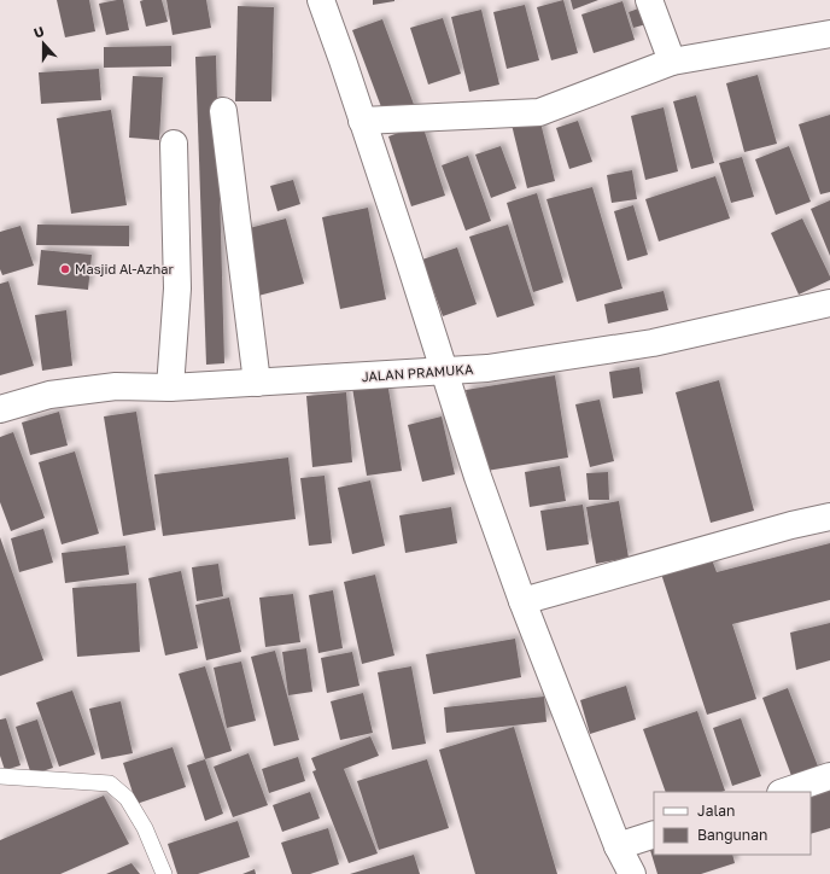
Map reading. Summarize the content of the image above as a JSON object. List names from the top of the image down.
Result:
{
  "streets": {
    "street": ["JALAN PRAMUKA"]
  },
  "places": ["Masjid Al-Azhar"],
  "legend": ["Jalan", "Bangunan"],
  "north": "top"
}
